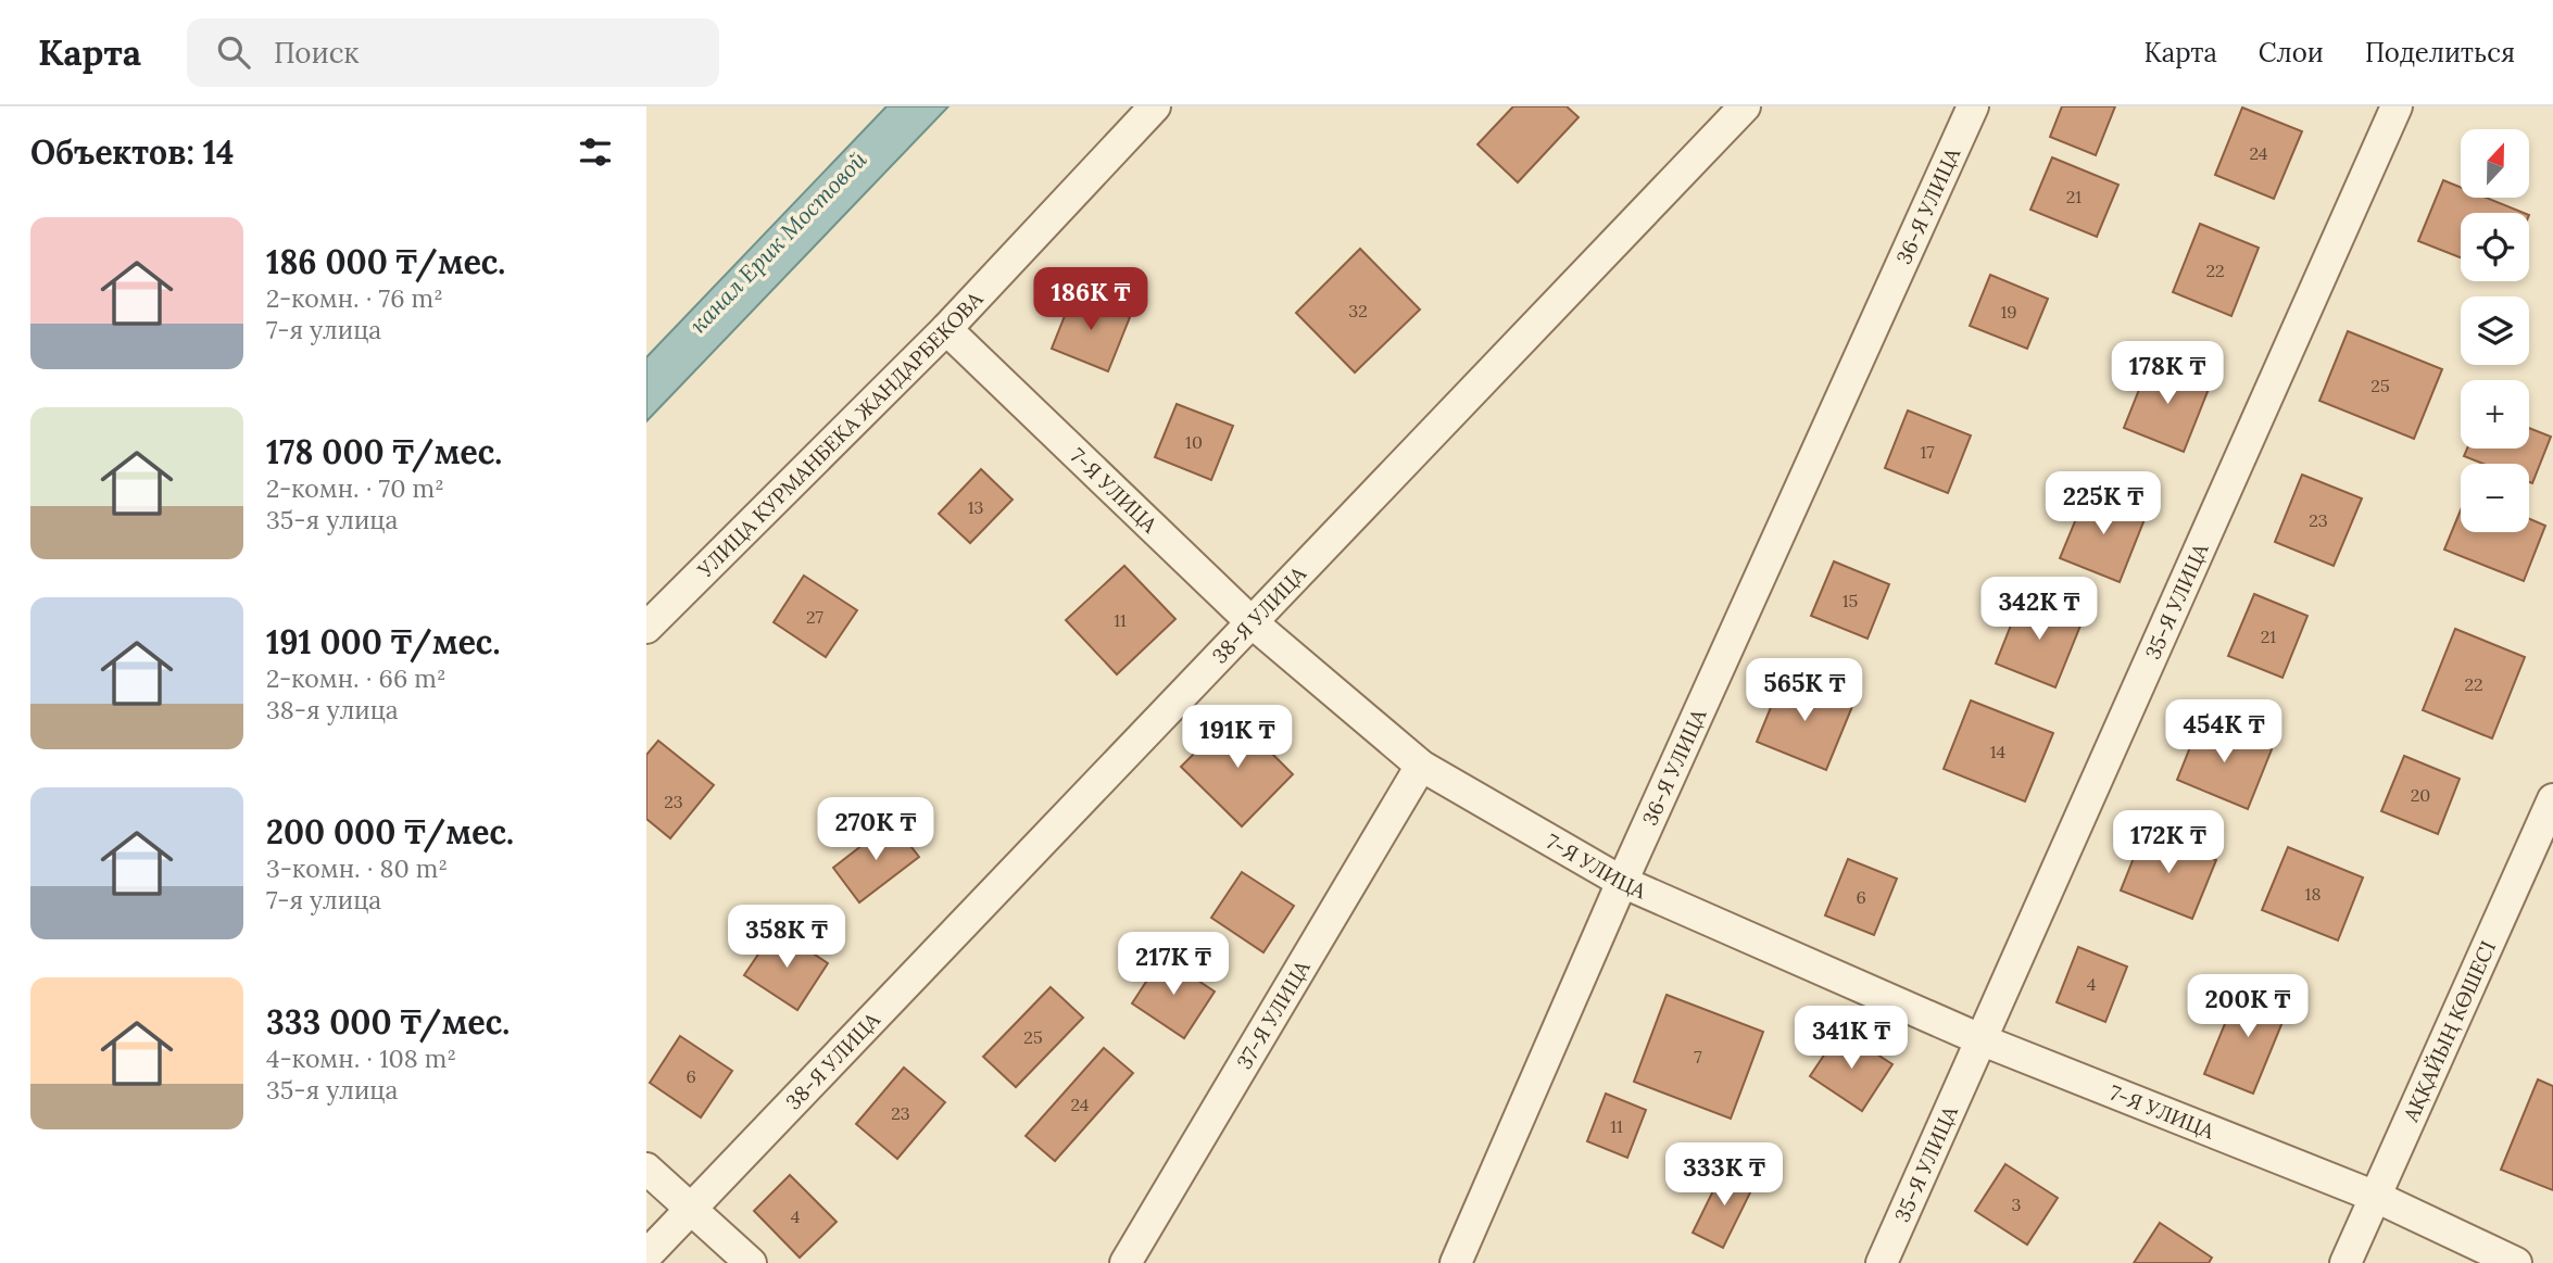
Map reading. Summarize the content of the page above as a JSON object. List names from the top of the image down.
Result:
{
  "streets": {
    "street": [
      "36-Я УЛИЦА",
      "УЛИЦА КУРМАНБЕКА ЖАНДАРБЕКОВА",
      "7-Я УЛИЦА",
      "35-Я УЛИЦА",
      "38-Я УЛИЦА",
      "37-Я УЛИЦА",
      "АҚҚАЙЫҢ КӨШЕСІ"
    ]
  },
  "crossings": [
    ["36-Я УЛИЦА", "7-Я УЛИЦА"],
    ["УЛИЦА КУРМАНБЕКА ЖАНДАРБЕКОВА", "7-Я УЛИЦА"],
    ["7-Я УЛИЦА", "35-Я УЛИЦА"],
    ["7-Я УЛИЦА", "38-Я УЛИЦА"],
    ["7-Я УЛИЦА", "37-Я УЛИЦА"],
    ["7-Я УЛИЦА", "АҚҚАЙЫҢ КӨШЕСІ"]
  ],
  "water": ["канал Ерик Мостовой"],
  "house_numbers": [
    "24",
    "21",
    "22",
    "32",
    "19",
    "25",
    "10",
    "17",
    "13",
    "23",
    "15",
    "27",
    "11",
    "21",
    "22",
    "14",
    "20",
    "23",
    "18",
    "6",
    "4",
    "25",
    "7",
    "6",
    "24",
    "23",
    "11",
    "3",
    "4"
  ],
  "north": "top",
  "page": {
    "header": "Карта",
    "search": "Поиск",
    "nav": ["Карта", "Слои", "Поделиться"],
    "heading": "Объектов: 14",
    "map_buttons": ["+", "−"],
    "list": [
      {
        "name": "186 000 ₸/мес.",
        "note": "2-комн. · 76 m² · 7-я улица"
      },
      {
        "name": "178 000 ₸/мес.",
        "note": "2-комн. · 70 m² · 35-я улица"
      },
      {
        "name": "191 000 ₸/мес.",
        "note": "2-комн. · 66 m² · 38-я улица"
      },
      {
        "name": "200 000 ₸/мес.",
        "note": "3-комн. · 80 m² · 7-я улица"
      },
      {
        "name": "333 000 ₸/мес.",
        "note": "4-комн. · 108 m² · 35-я улица"
      }
    ],
    "price": [
      "186K ₸",
      "178K ₸",
      "225K ₸",
      "342K ₸",
      "565K ₸",
      "454K ₸",
      "191K ₸",
      "270K ₸",
      "172K ₸",
      "358K ₸",
      "217K ₸",
      "200K ₸",
      "341K ₸",
      "333K ₸"
    ]
  }
}
